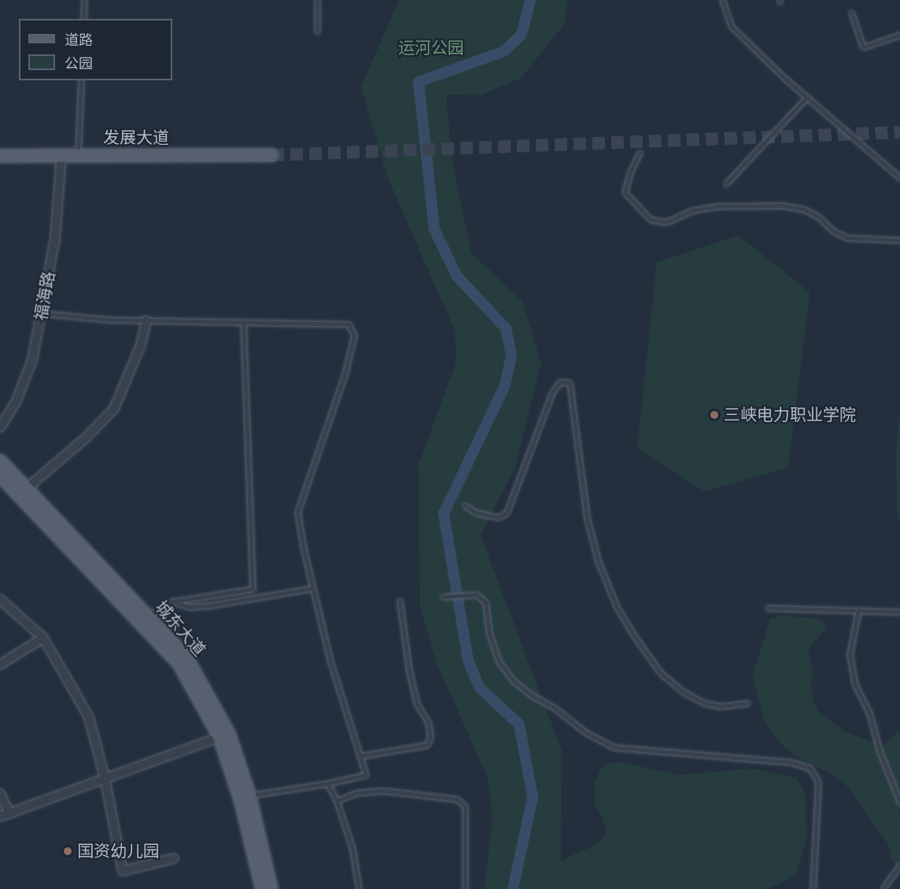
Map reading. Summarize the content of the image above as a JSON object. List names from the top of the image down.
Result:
{
  "streets": {
    "main road": ["发展大道", "城东大道"],
    "street": ["福海路"]
  },
  "crossings": [
    ["发展大道", "福海路"]
  ],
  "parks": ["运河公园"],
  "places": ["三峡电力职业学院", "国资幼儿园"],
  "legend": ["道路", "公园"]
}
